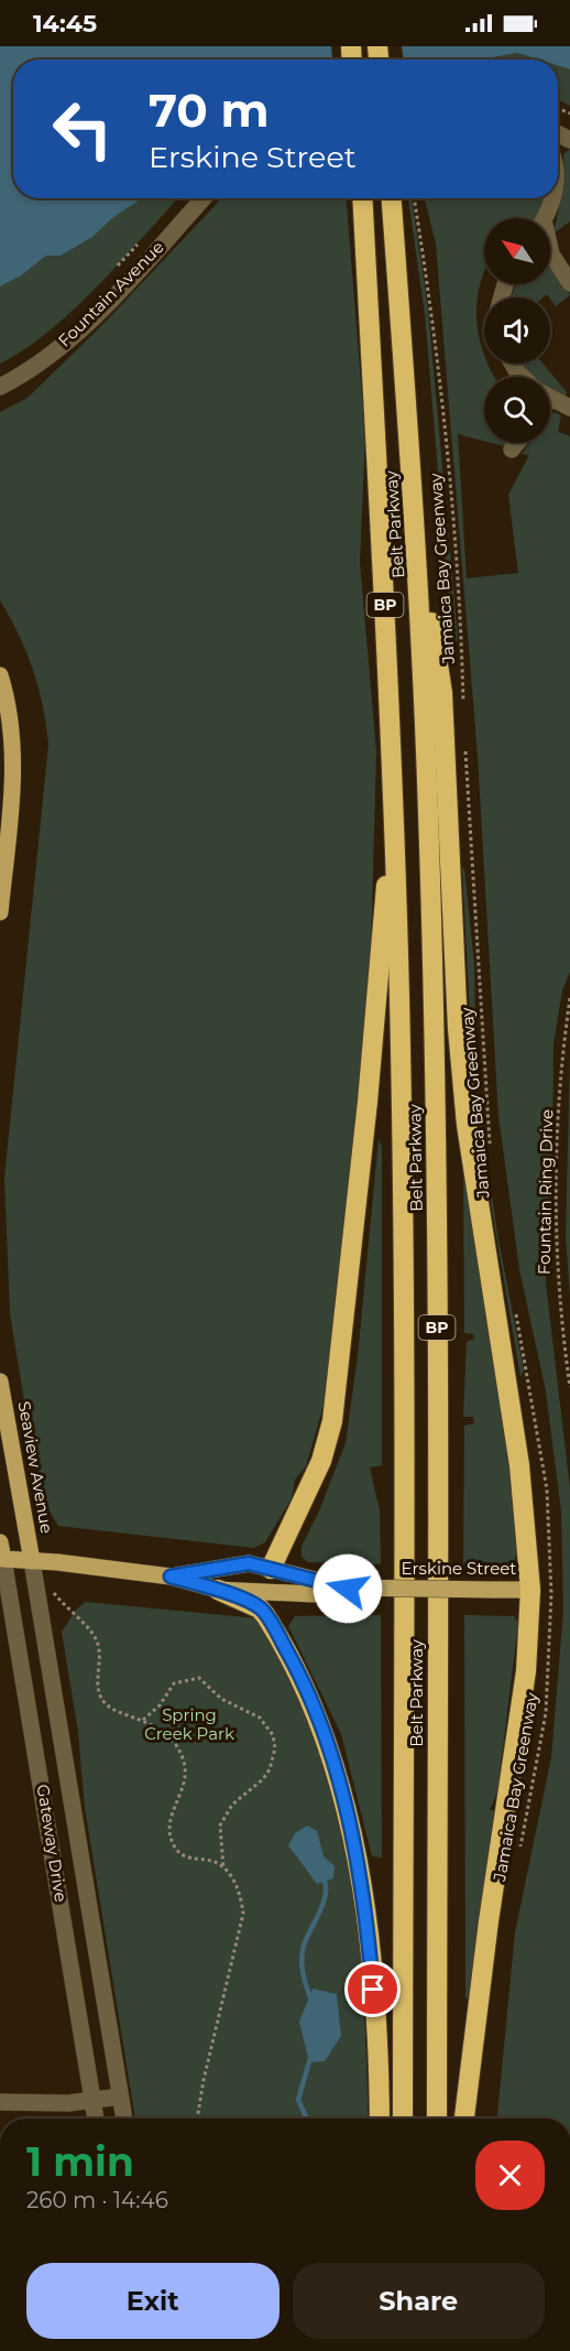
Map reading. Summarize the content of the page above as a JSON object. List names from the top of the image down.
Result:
{
  "streets": {
    "highway": ["Belt Parkway", "BP"],
    "main road": ["Seaview Avenue", "Erskine Street"],
    "street": ["Fountain Avenue", "Gateway Drive"],
    "path": ["Jamaica Bay Greenway", "Fountain Ring Drive"]
  },
  "crossings": [
    ["Seaview Avenue", "Erskine Street"],
    ["Seaview Avenue", "Gateway Drive"],
    ["Erskine Street", "Gateway Drive"]
  ],
  "parks": ["Spring Creek Park"],
  "north": "top left",
  "page": {
    "status": "14:45",
    "turn": ["70 m", "Erskine Street"],
    "heading": ["1 min", "260 m · 14:46"],
    "buttons": ["Exit", "Share"]
  }
}
